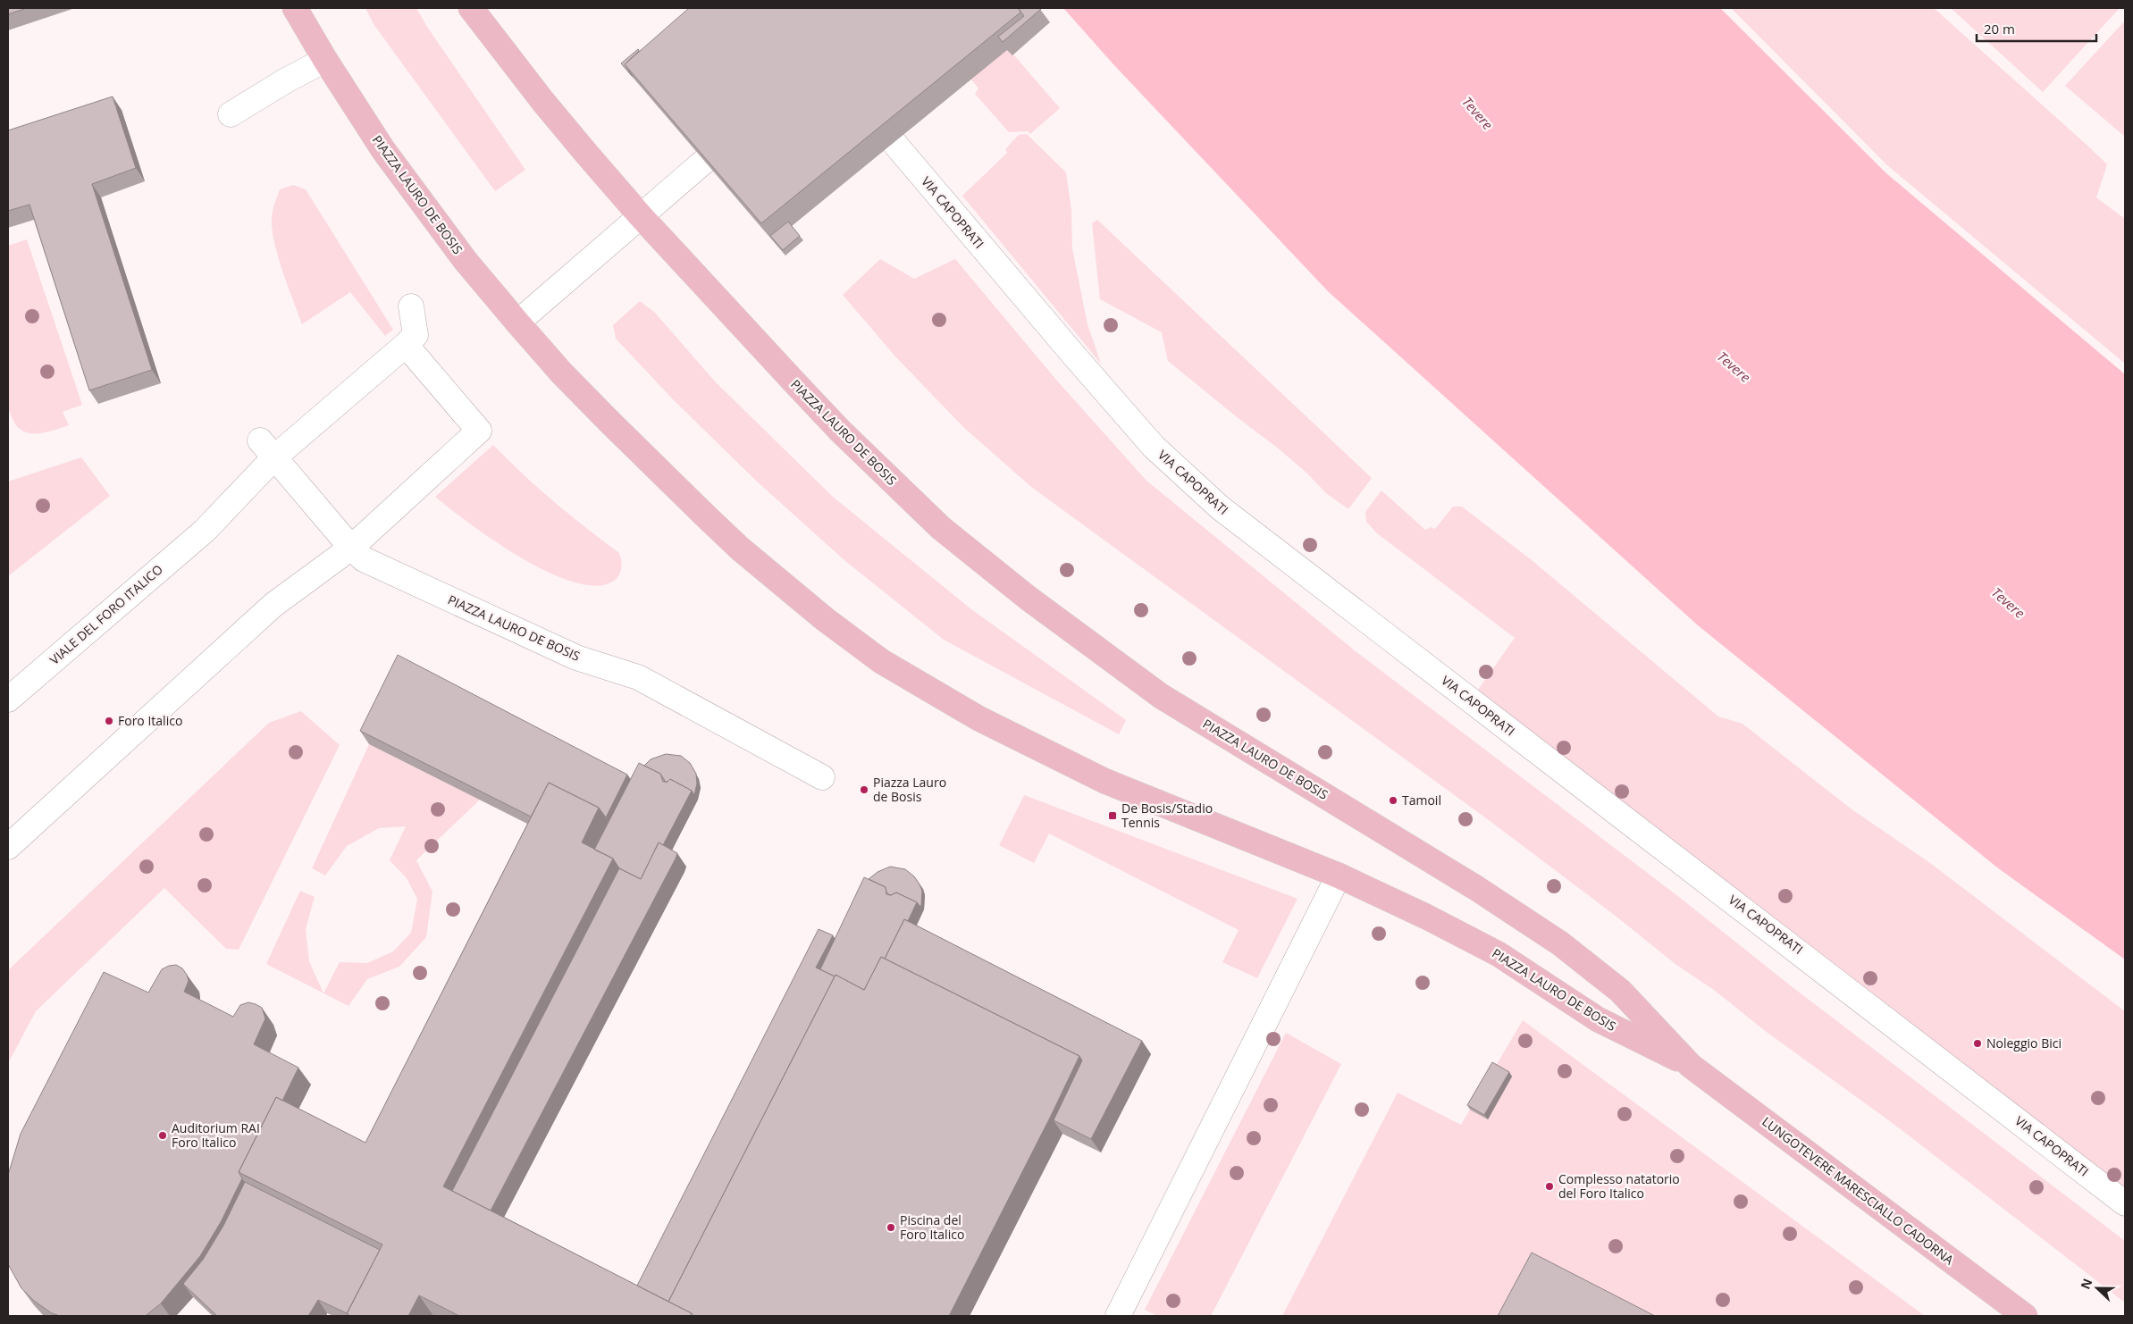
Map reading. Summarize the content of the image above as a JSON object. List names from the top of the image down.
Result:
{
  "streets": {
    "main road": ["PIAZZA LAURO DE BOSIS", "LUNGOTEVERE MARESCIALLO CADORNA"],
    "street": ["VIA CAPOPRATI", "VIALE DEL FORO ITALICO"]
  },
  "crossings": [
    ["PIAZZA LAURO DE BOSIS", "VIALE DEL FORO ITALICO"],
    ["PIAZZA LAURO DE BOSIS", "LUNGOTEVERE MARESCIALLO CADORNA"]
  ],
  "water": ["Tevere"],
  "places": {
    "other": [
      "Foro Italico",
      "Piazza Lauro de Bosis",
      "Tamoil",
      "Noleggio Bici",
      "Auditorium RAI Foro Italico",
      "Complesso natatorio del Foro Italico",
      "Piscina del Foro Italico"
    ],
    "transit": ["De Bosis/Stadio Tennis"]
  },
  "scale_bar": "20 m",
  "north": "left"
}
